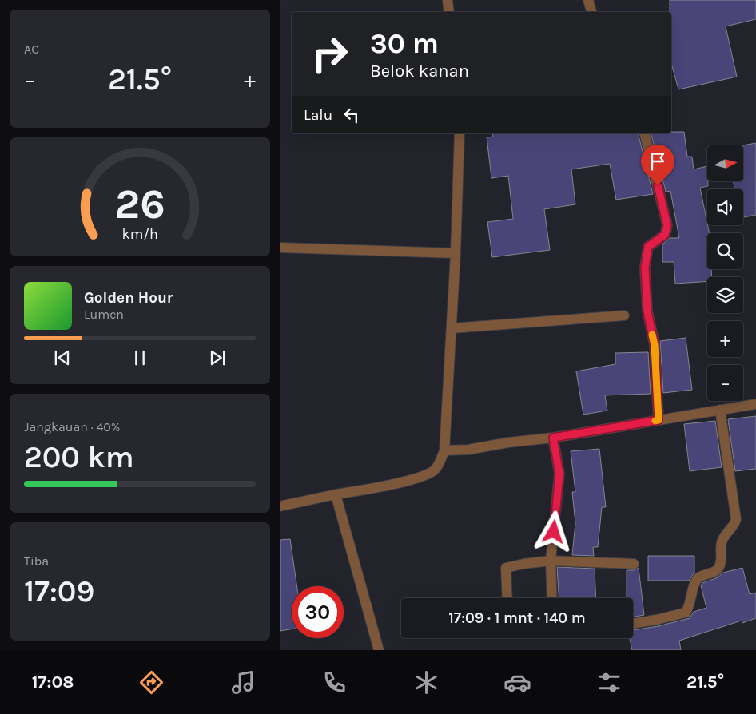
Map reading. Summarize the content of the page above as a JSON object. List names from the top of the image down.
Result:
{
  "north": "right",
  "page": {
    "tile": [
      "AC",
      ["Jangkauan · 40%", "200 km"],
      ["Tiba", "17:09"]
    ],
    "turn": ["30 m", "Belok kanan"],
    "heat": ["−", "21.5°", "+"],
    "then": "Lalu",
    "map_buttons": ["+", "−"],
    "song": ["Golden Hour", "Lumen"],
    "limit": "30",
    "trip": "17:09 · 1 mnt · 140 m",
    "tabs": ["17:08", "21.5°"],
    "gauge": ["26", "km/h"]
  }
}
